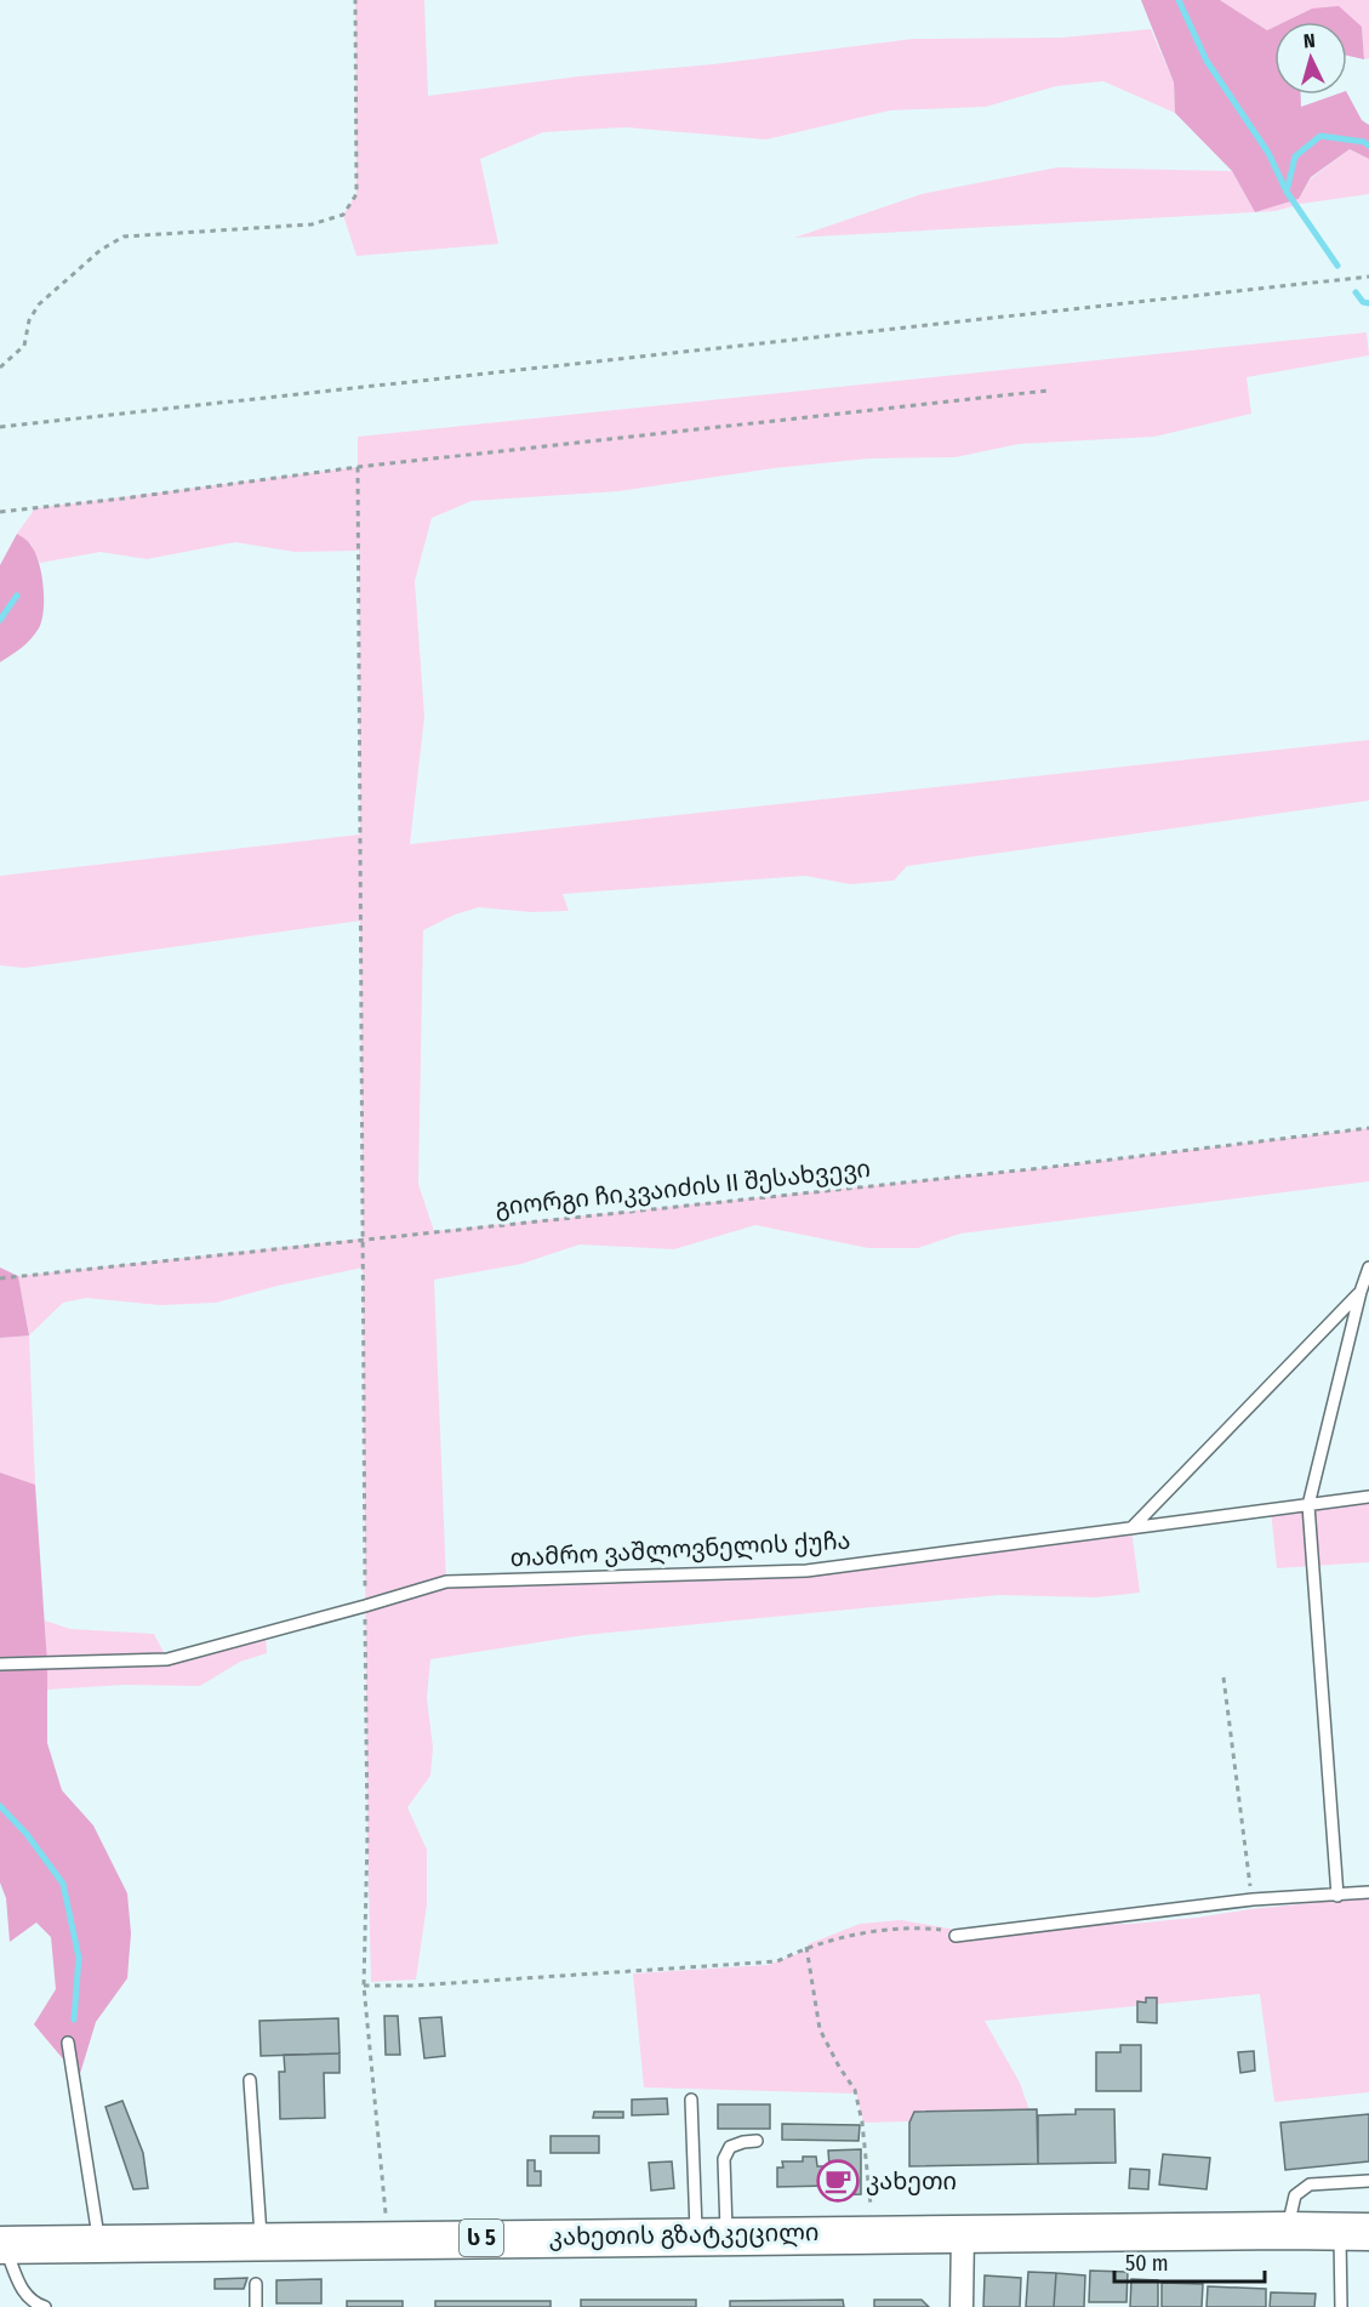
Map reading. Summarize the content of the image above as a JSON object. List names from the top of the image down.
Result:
{
  "streets": {
    "highway": ["კახეთის გზატკეცილი", "ს 5"],
    "lane": ["თამრო ვაშლოვნელის ქუჩა"],
    "path": ["გიორგი ჩიკვაიძის II შესახვევი"]
  },
  "places": {
    "cafe": ["კახეთი"]
  },
  "scale_bar": "50 m",
  "north": "top"
}
